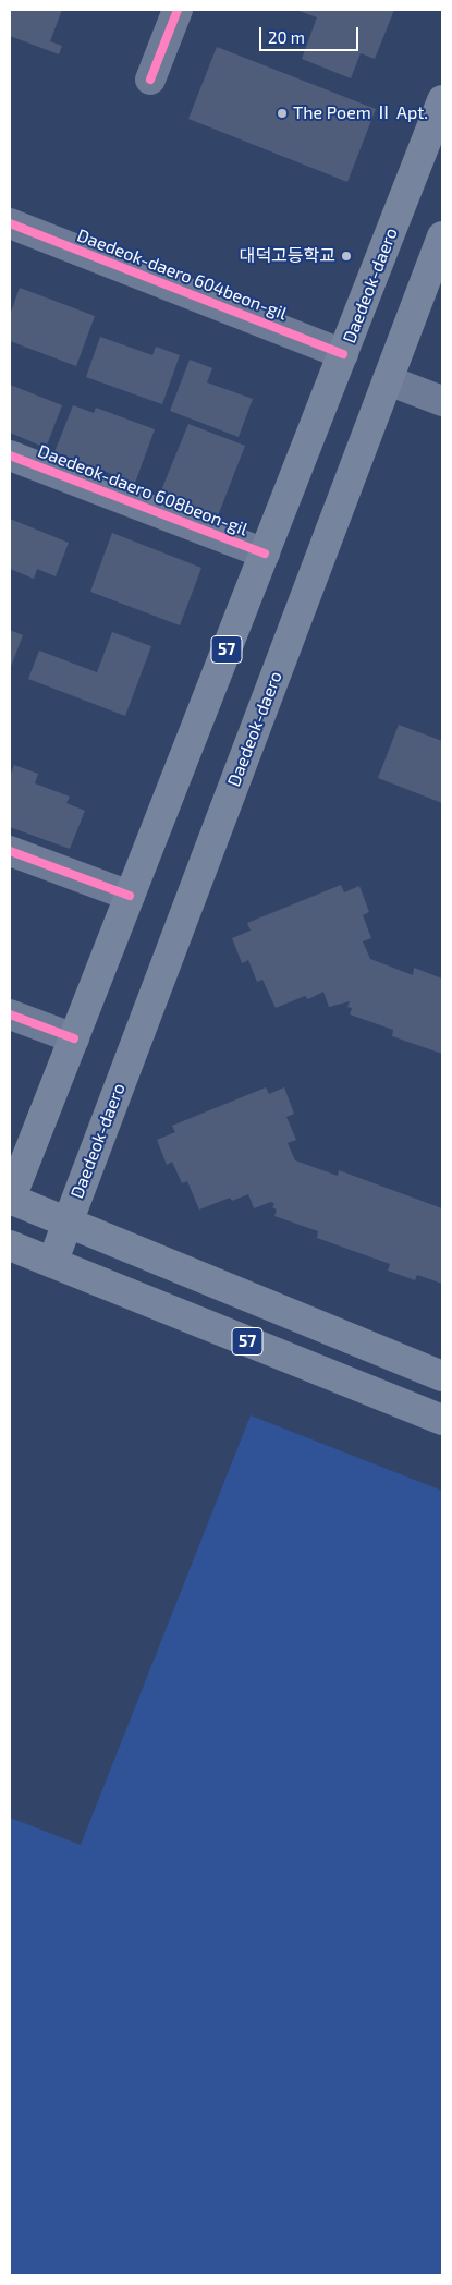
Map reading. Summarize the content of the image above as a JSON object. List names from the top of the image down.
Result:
{
  "streets": {
    "main road": ["Daedeok-daero", "57"],
    "street": ["Daedeok-daero 604beon-gil", "Daedeok-daero 608beon-gil"]
  },
  "crossings": [
    ["Daedeok-daero 604beon-gil", "Daedeok-daero"],
    ["Daedeok-daero", "Daedeok-daero 608beon-gil"],
    ["Daedeok-daero", "57"]
  ],
  "places": ["The Poem Ⅱ Apt.", "대덕고등학교"],
  "scale_bar": "20 m"
}
